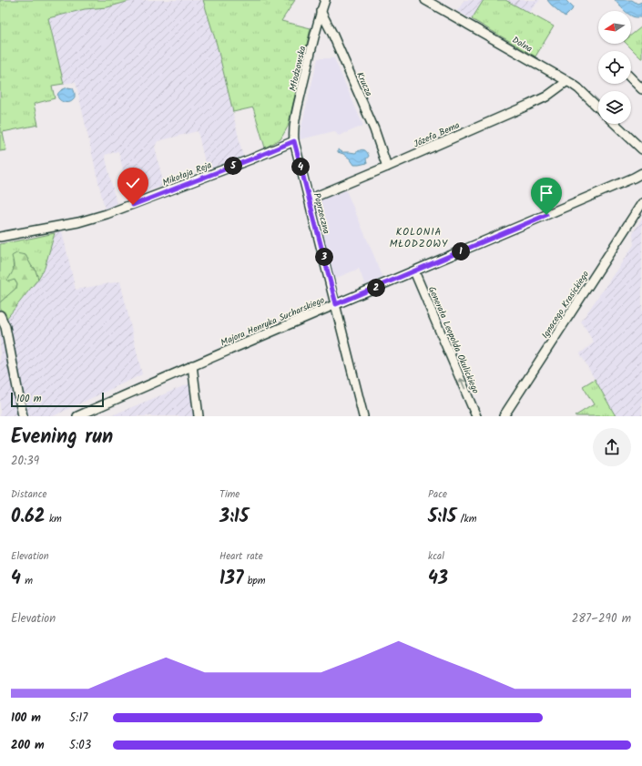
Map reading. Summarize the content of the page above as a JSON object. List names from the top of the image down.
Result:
{
  "streets": {
    "street": [
      "Dolna",
      "Młodzowska",
      "Krucza",
      "Józefa Bema",
      "Mikołaja Reja",
      "Poprzeczna",
      "Ignacego Krasickiego",
      "Majora Henryka Sucharskiego",
      "Generała Leopolda Okulickiego"
    ]
  },
  "crossings": [
    ["Dolna", "Józefa Bema"],
    ["Młodzowska", "Krucza"],
    ["Młodzowska", "Mikołaja Reja"],
    ["Młodzowska", "Poprzeczna"],
    ["Krucza", "Józefa Bema"],
    ["Józefa Bema", "Poprzeczna"],
    ["Mikołaja Reja", "Poprzeczna"],
    ["Poprzeczna", "Majora Henryka Sucharskiego"],
    ["Majora Henryka Sucharskiego", "Generała Leopolda Okulickiego"]
  ],
  "one_way": ["Generała Leopolda Okulickiego"],
  "districts": ["KOLONIA MŁODZOWY"],
  "scale_bar": "100 m",
  "north": "left",
  "page": {
    "pins": [
      "5",
      "4",
      "1",
      "3",
      "2"
    ],
    "scale": "100 m",
    "heading": ["Evening run", "20:39"],
    "stats": [
      ["Distance", "0.62 km"],
      ["Time", "3:15"],
      ["Pace", "5:15 /km"],
      ["Elevation", "4 m"],
      ["Heart rate", "137 bpm"],
      ["kcal", "43"]
    ],
    "chart": ["Elevation", "287–290 m"],
    "list": [
      {
        "name": "100 m",
        "note": "5:17"
      },
      {
        "name": "200 m",
        "note": "5:03"
      }
    ]
  }
}
